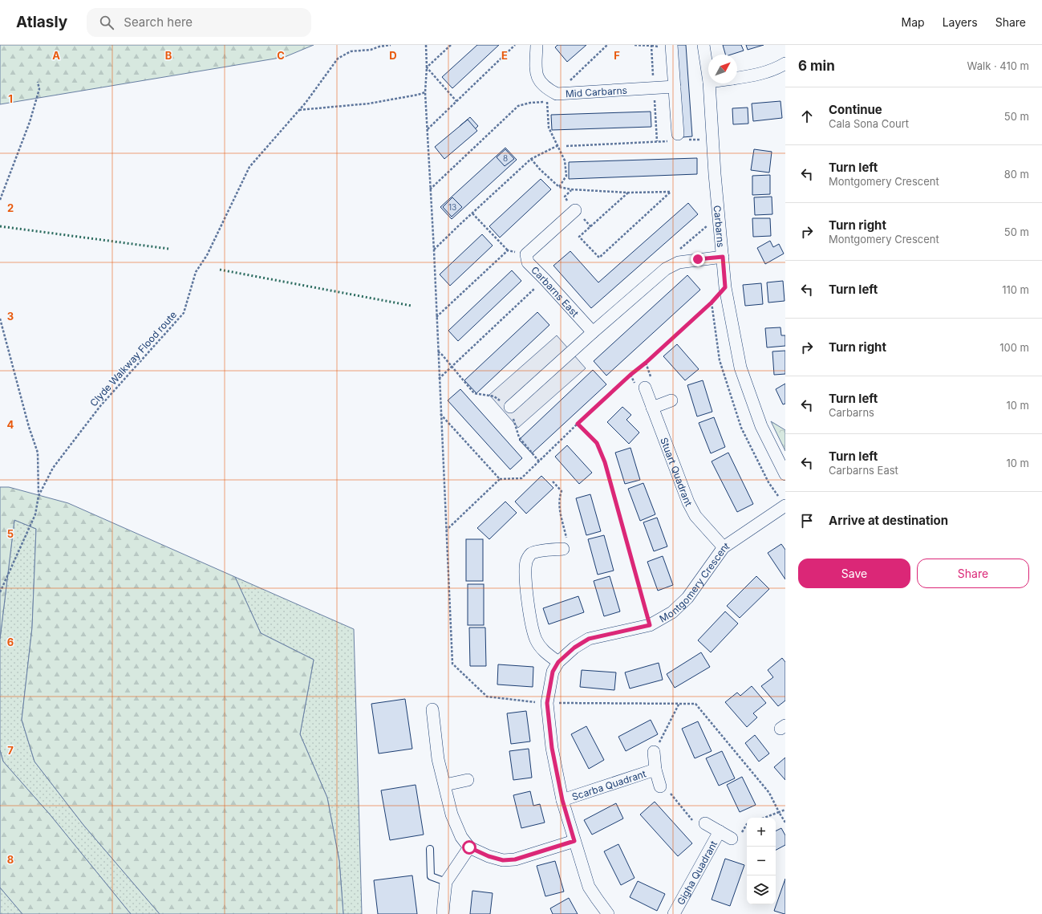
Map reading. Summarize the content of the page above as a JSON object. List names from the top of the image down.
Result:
{
  "streets": {
    "street": [
      "Mid Carbarns",
      "Carbarns",
      "Carbarns East",
      "Stuart Quadrant",
      "Montgomery Crescent",
      "Scarba Quadrant",
      "Gigha Quadrant"
    ],
    "path": ["Clyde Walkway Flood route"]
  },
  "crossings": [
    ["Stuart Quadrant", "Montgomery Crescent"],
    ["Montgomery Crescent", "Scarba Quadrant"]
  ],
  "house_numbers": ["8", "13"],
  "north": "top right",
  "page": {
    "header": "Atlasly",
    "search": "Search here",
    "nav": ["Map", "Layers", "Share"],
    "heading": ["6 min", "Walk · 410 m"],
    "list": [
      ["Continue", "Cala Sona Court", "50 m"],
      ["Turn left", "Montgomery Crescent", "80 m"],
      ["Turn right", "Montgomery Crescent", "50 m"],
      ["Turn left", "110 m"],
      ["Turn right", "100 m"],
      ["Turn left", "Carbarns", "10 m"],
      ["Turn left", "Carbarns East", "10 m"],
      "Arrive at destination"
    ],
    "buttons": ["Save", "Share"],
    "map_buttons": ["+", "−"]
  },
  "grid": {
    "columns": [
      "A",
      "B",
      "C",
      "D",
      "E",
      "F"
    ],
    "rows": [
      "1",
      "2",
      "3",
      "4",
      "5",
      "6",
      "7",
      "8"
    ]
  }
}
